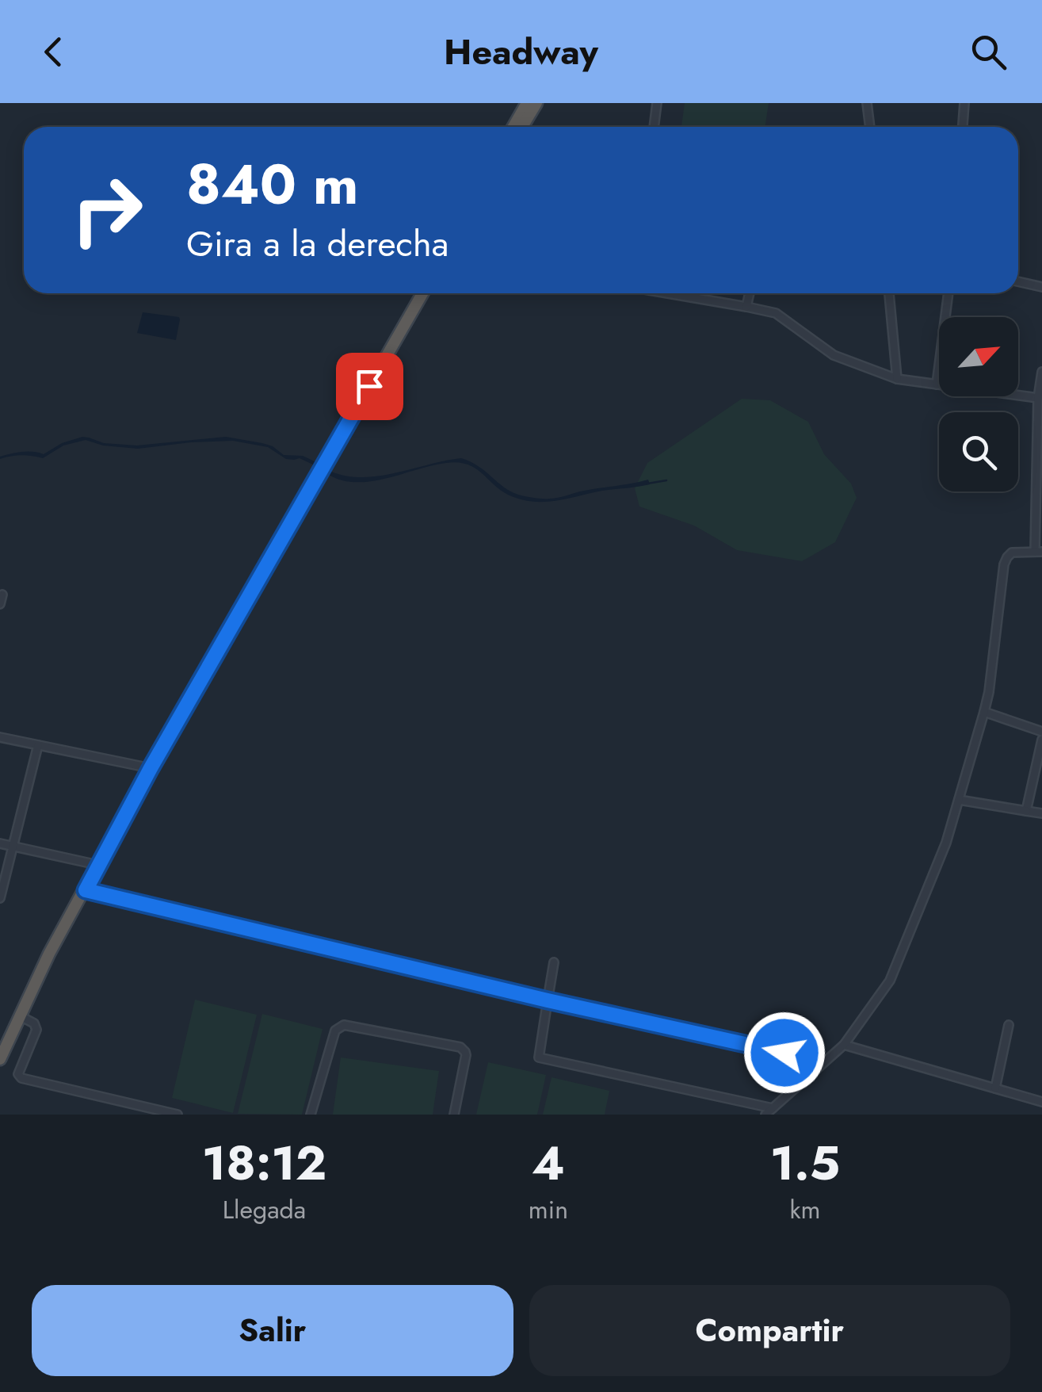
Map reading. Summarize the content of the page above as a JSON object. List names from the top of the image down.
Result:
{
  "north": "top right",
  "page": {
    "header": "Headway",
    "turn": ["840 m", "Gira a la derecha"],
    "eta": [
      "18:12",
      "Llegada",
      "4",
      "min",
      "1.5",
      "km"
    ],
    "buttons": ["Salir", "Compartir"]
  }
}
